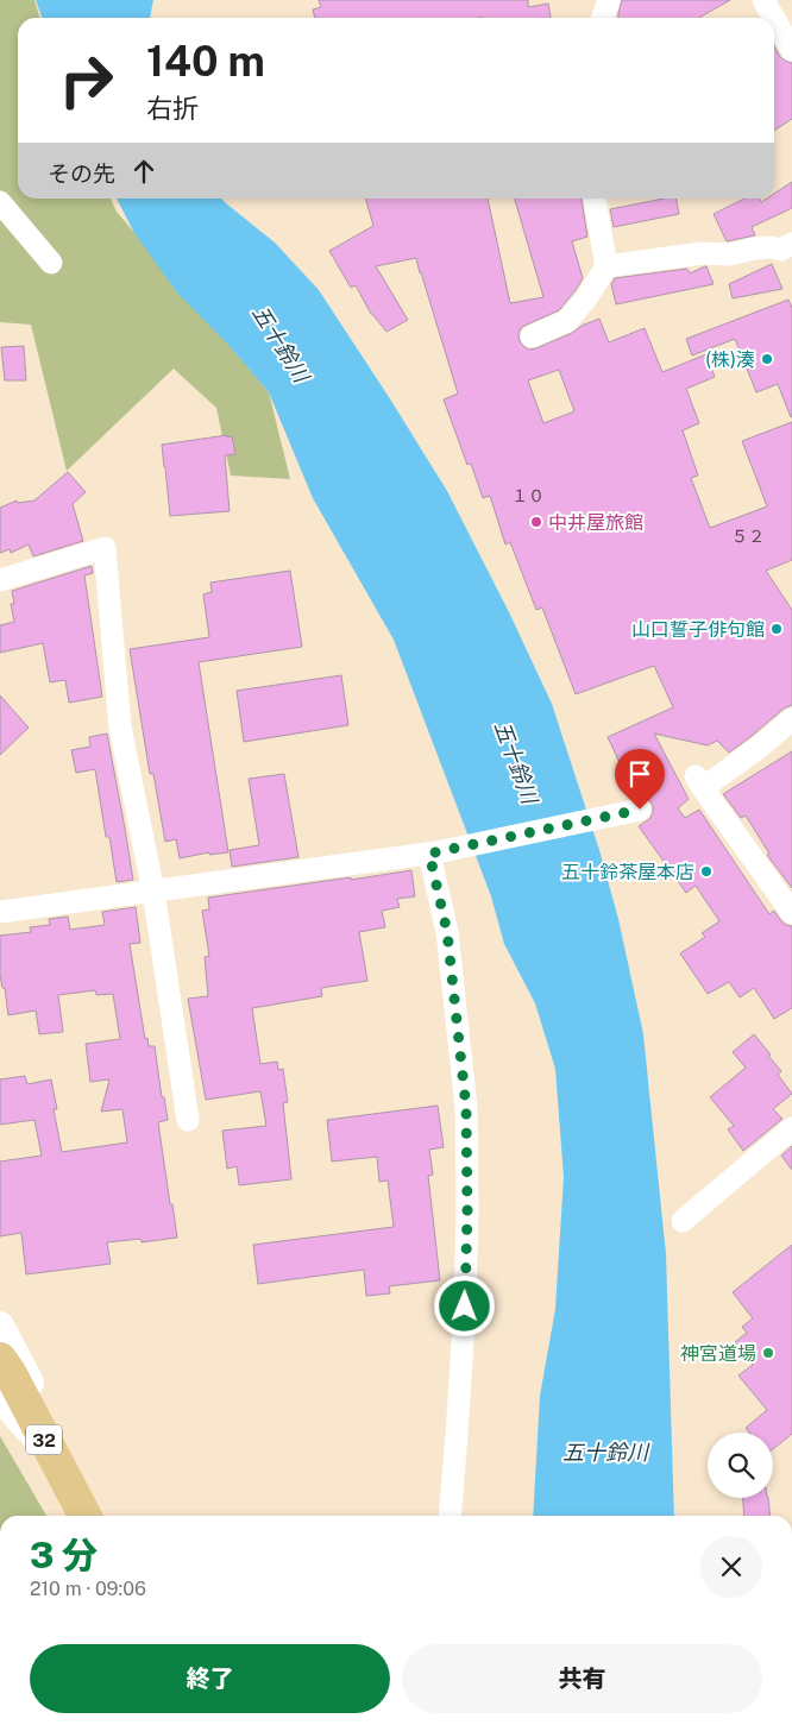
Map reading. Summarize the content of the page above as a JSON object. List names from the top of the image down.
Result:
{
  "streets": {
    "main road": ["32"]
  },
  "water": ["五十鈴川"],
  "places": [
    "(株)湊",
    "中井屋旅館",
    "山口誓子俳句館",
    "五十鈴茶屋本店",
    "神宮道場"
  ],
  "house_numbers": ["１０", "５２"],
  "page": {
    "turn": ["140 m", "右折"],
    "then": "その先",
    "heading": ["3 分", "210 m · 09:06"],
    "buttons": ["終了", "共有"]
  }
}
